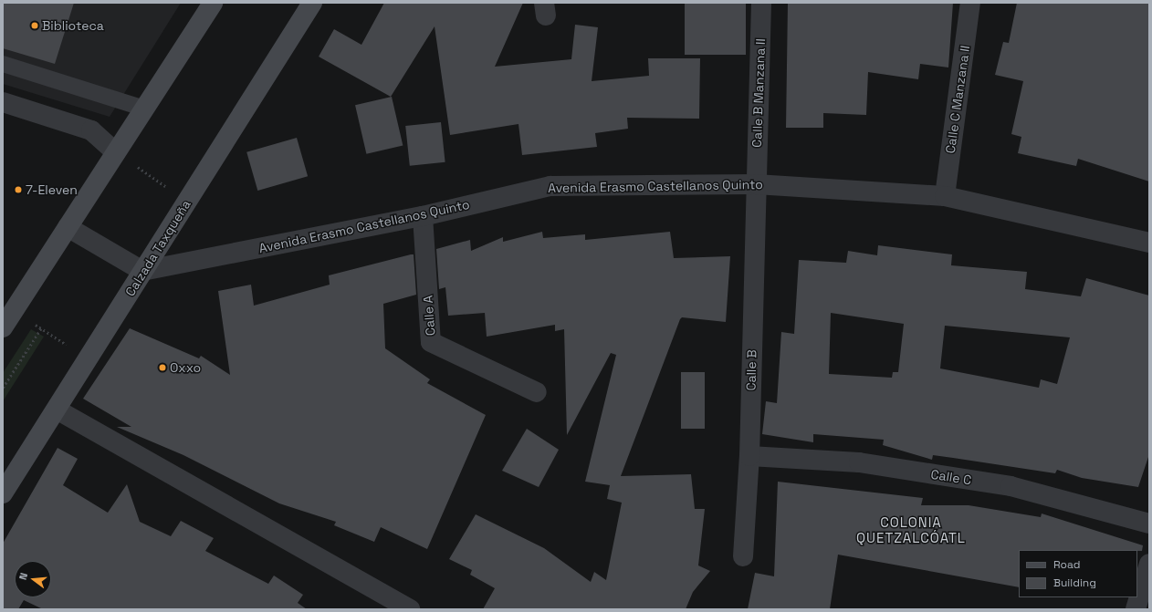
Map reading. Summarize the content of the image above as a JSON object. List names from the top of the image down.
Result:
{
  "streets": {
    "main road": ["Calzada Taxqueña"],
    "street": [
      "Calle B Manzana II",
      "Calle C Manzana II",
      "Avenida Erasmo Castellanos Quinto",
      "Calle A",
      "Calle B",
      "Calle C"
    ]
  },
  "crossings": [
    ["Calle B Manzana II", "Avenida Erasmo Castellanos Quinto"],
    ["Calle B Manzana II", "Calle B"],
    ["Calle C Manzana II", "Avenida Erasmo Castellanos Quinto"],
    ["Avenida Erasmo Castellanos Quinto", "Calzada Taxqueña"],
    ["Avenida Erasmo Castellanos Quinto", "Calle A"],
    ["Avenida Erasmo Castellanos Quinto", "Calle B"],
    ["Calle B", "Calle C"]
  ],
  "districts": ["COLONIA QUETZALCÓATL"],
  "places": ["Biblioteca", "7-Eleven", "Oxxo"],
  "legend": ["Road", "Building"],
  "north": "left"
}
